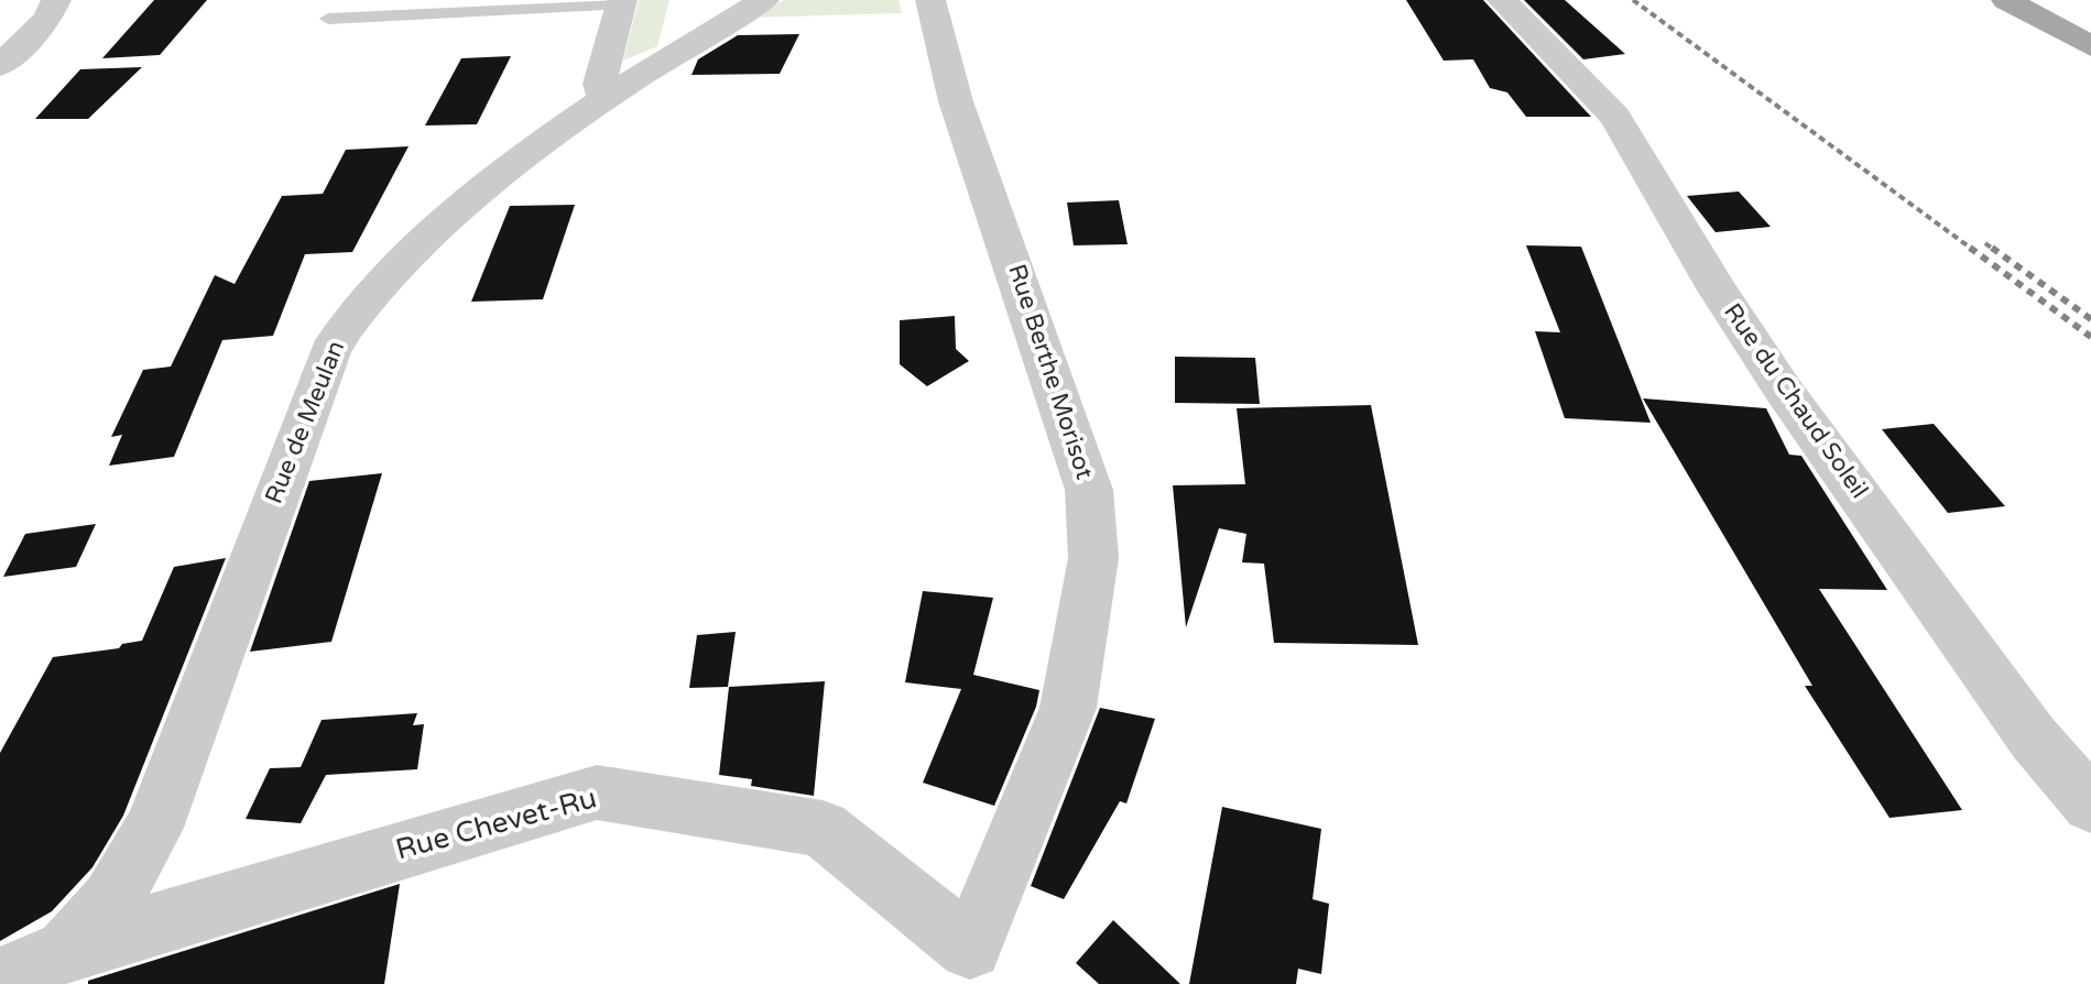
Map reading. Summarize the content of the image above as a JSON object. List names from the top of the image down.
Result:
{
  "streets": {
    "street": [
      "Rue Berthe Morisot",
      "Rue du Chaud Soleil",
      "Rue de Meulan",
      "Rue Chevet-Ru"
    ]
  },
  "crossings": [
    ["Rue Berthe Morisot", "Rue Chevet-Ru"],
    ["Rue de Meulan", "Rue Chevet-Ru"]
  ]
}
